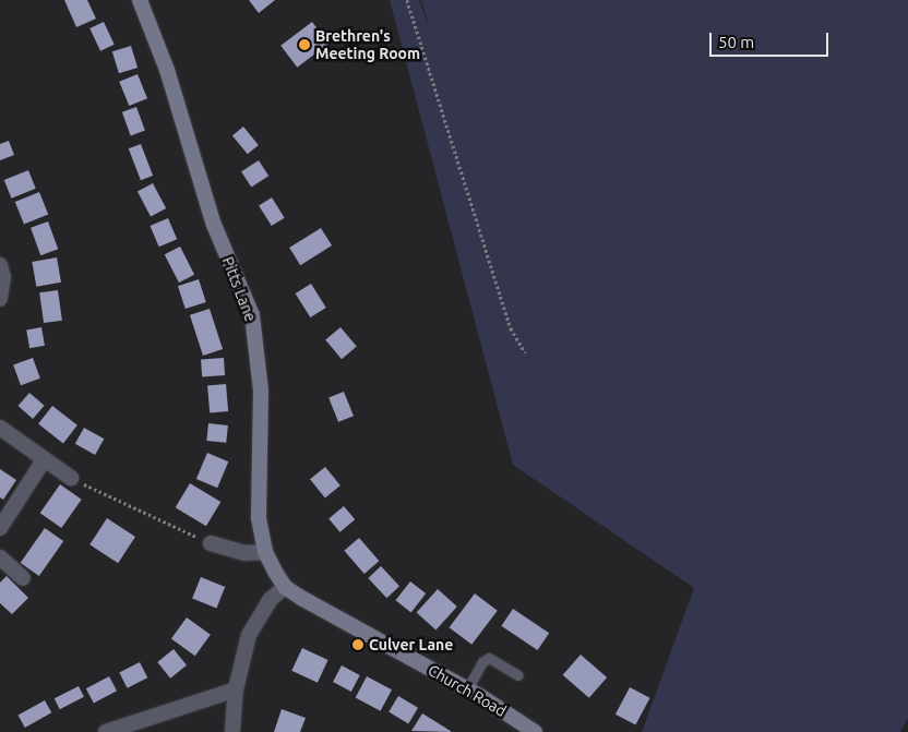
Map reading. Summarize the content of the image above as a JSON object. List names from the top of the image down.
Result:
{
  "streets": {
    "main road": ["Pitts Lane", "Church Road"]
  },
  "crossings": [
    ["Pitts Lane", "Church Road"]
  ],
  "places": ["Brethren's Meeting Room", "Culver Lane"],
  "scale_bar": "50 m"
}
